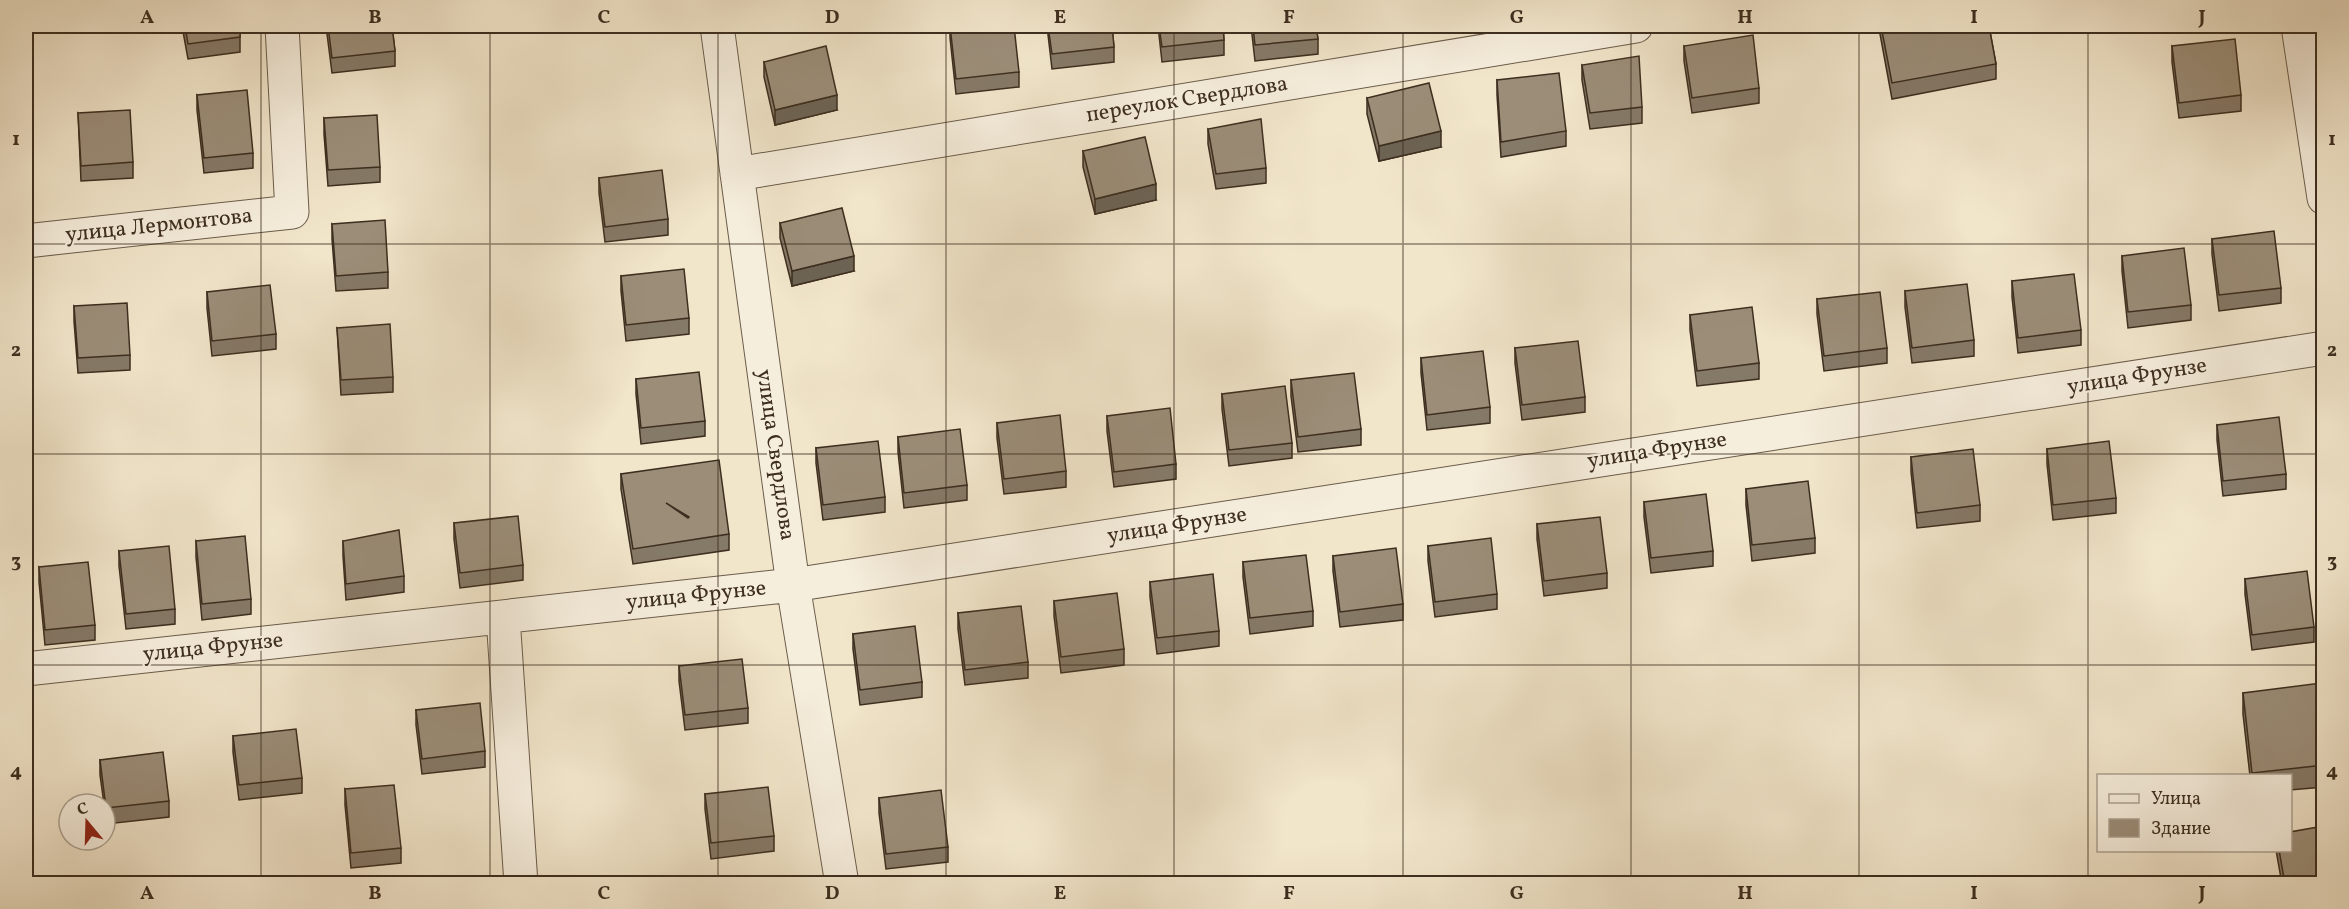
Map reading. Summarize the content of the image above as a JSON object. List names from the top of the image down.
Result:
{
  "streets": {
    "street": [
      "переулок Свердлова",
      "улица Лермонтова",
      "улица Фрунзе",
      "улица Свердлова"
    ]
  },
  "crossings": [
    ["переулок Свердлова", "улица Свердлова"],
    ["улица Фрунзе", "улица Свердлова"]
  ],
  "legend": ["Улица", "Здание"],
  "north": "top",
  "grid": {
    "columns": [
      "A",
      "B",
      "C",
      "D",
      "E",
      "F",
      "G",
      "H",
      "I",
      "J"
    ],
    "rows": [
      "1",
      "2",
      "3",
      "4"
    ]
  }
}
